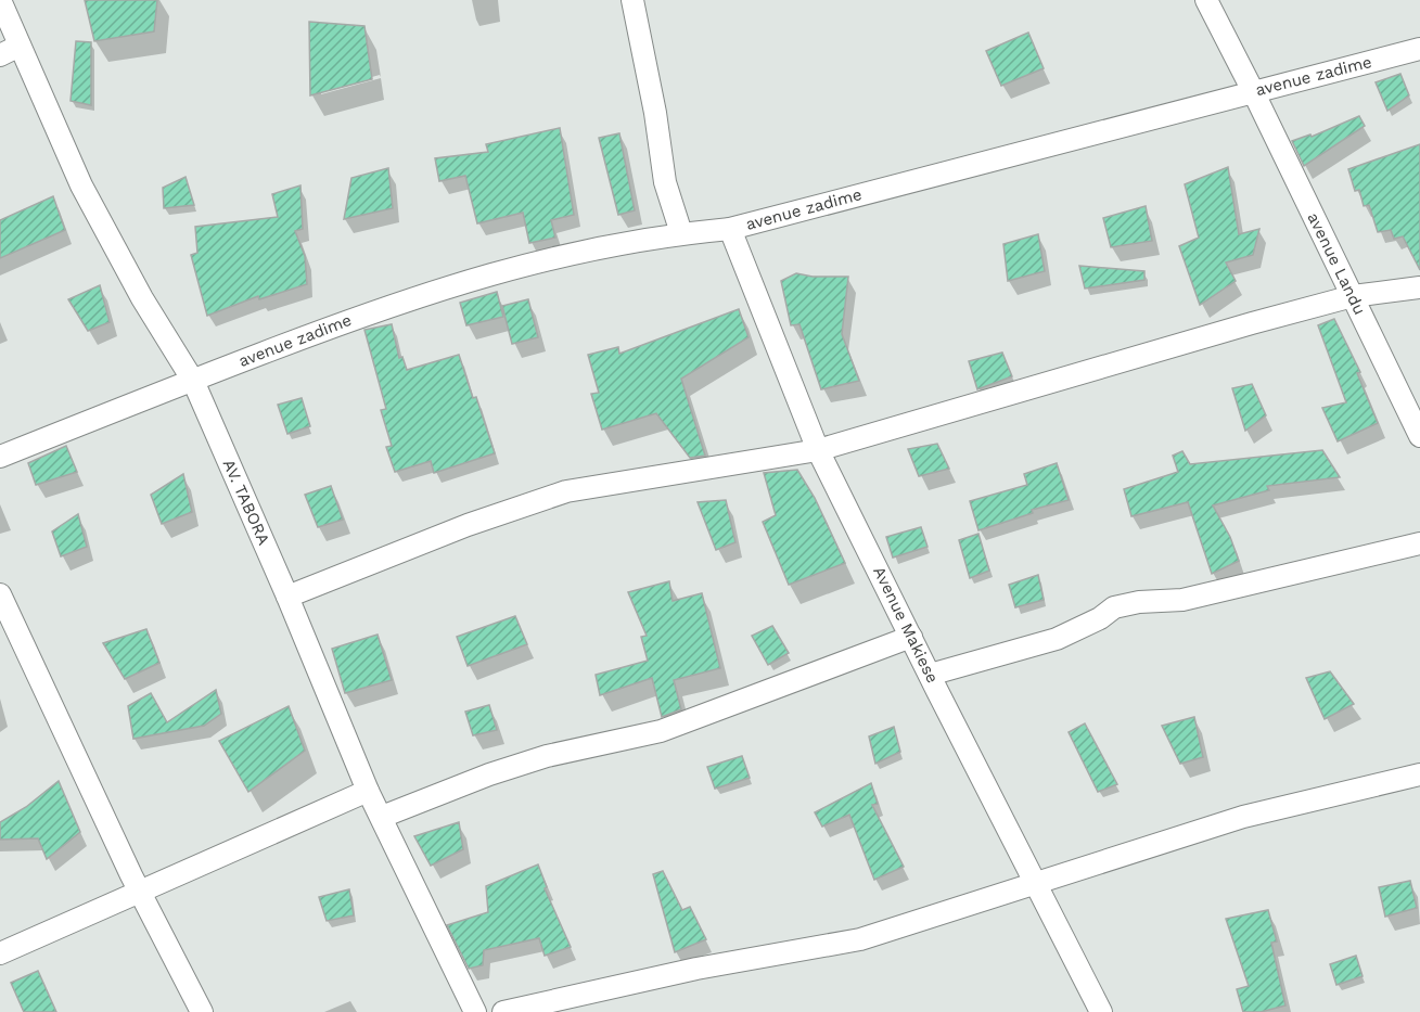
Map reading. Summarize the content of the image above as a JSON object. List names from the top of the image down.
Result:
{
  "streets": {
    "street": [
      "avenue zadime",
      "avenue Landu",
      "AV. TABORA",
      "Avenue Makiese"
    ]
  },
  "crossings": [
    ["avenue zadime", "avenue Landu"],
    ["avenue zadime", "AV. TABORA"],
    ["avenue zadime", "Avenue Makiese"]
  ]
}
